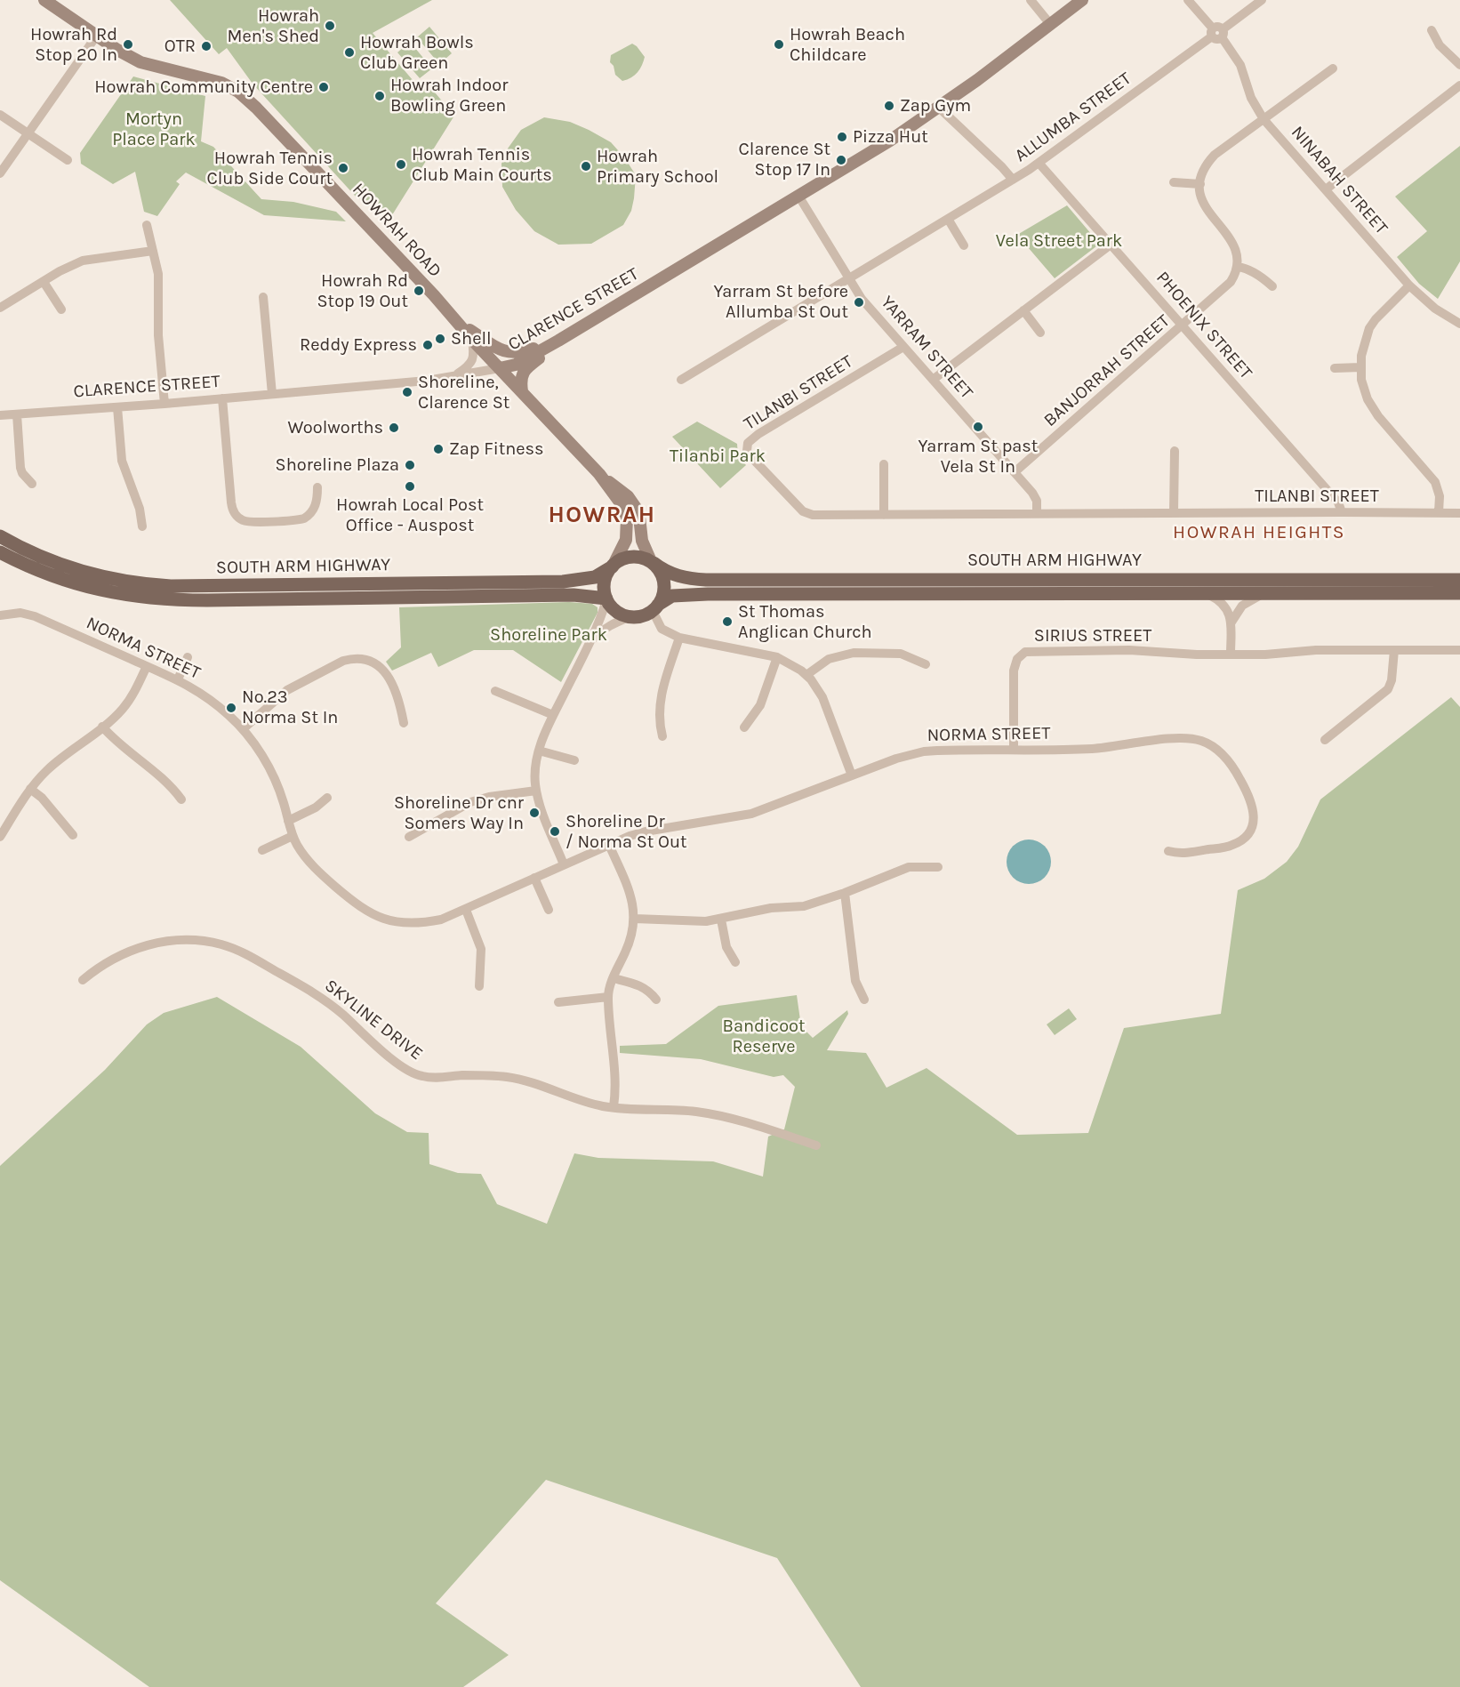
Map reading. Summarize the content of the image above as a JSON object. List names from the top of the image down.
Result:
{
  "streets": {
    "main road": ["HOWRAH ROAD", "CLARENCE STREET", "SOUTH ARM HIGHWAY"],
    "street": [
      "ALLUMBA STREET",
      "NINABAH STREET",
      "PHOENIX STREET",
      "YARRAM STREET",
      "BANJORRAH STREET",
      "TILANBI STREET",
      "SIRIUS STREET",
      "NORMA STREET",
      "SKYLINE DRIVE"
    ]
  },
  "crossings": [
    ["ALLUMBA STREET", "NINABAH STREET"],
    ["ALLUMBA STREET", "PHOENIX STREET"],
    ["ALLUMBA STREET", "YARRAM STREET"],
    ["HOWRAH ROAD", "CLARENCE STREET"],
    ["CLARENCE STREET", "YARRAM STREET"],
    ["PHOENIX STREET", "BANJORRAH STREET"],
    ["PHOENIX STREET", "TILANBI STREET"],
    ["YARRAM STREET", "BANJORRAH STREET"],
    ["YARRAM STREET", "TILANBI STREET"],
    ["SIRIUS STREET", "NORMA STREET"]
  ],
  "districts": ["HOWRAH", "HOWRAH HEIGHTS"],
  "parks": [
    "Mortyn Place Park",
    "Vela Street Park",
    "Tilanbi Park",
    "Shoreline Park",
    "Bandicoot Reserve"
  ],
  "places": [
    "Howrah Men's Shed",
    "Howrah Rd Stop 20 In",
    "Howrah Beach Childcare",
    "OTR",
    "Howrah Bowls Club Green",
    "Howrah Community Centre",
    "Howrah Indoor Bowling Green",
    "Zap Gym",
    "Pizza Hut",
    "Clarence St Stop 17 In",
    "Howrah Tennis Club Main Courts",
    "Howrah Primary School",
    "Howrah Tennis Club Side Court",
    "Howrah Rd Stop 19 Out",
    "Yarram St before Allumba St Out",
    "Shell",
    "Reddy Express",
    "Shoreline, Clarence St",
    "Yarram St past Vela St In",
    "Woolworths",
    "Zap Fitness",
    "Shoreline Plaza",
    "Howrah Local Post Office - Auspost",
    "St Thomas Anglican Church",
    "No.23 Norma St In",
    "Shoreline Dr cnr Somers Way In",
    "Shoreline Dr / Norma St Out"
  ]
}
